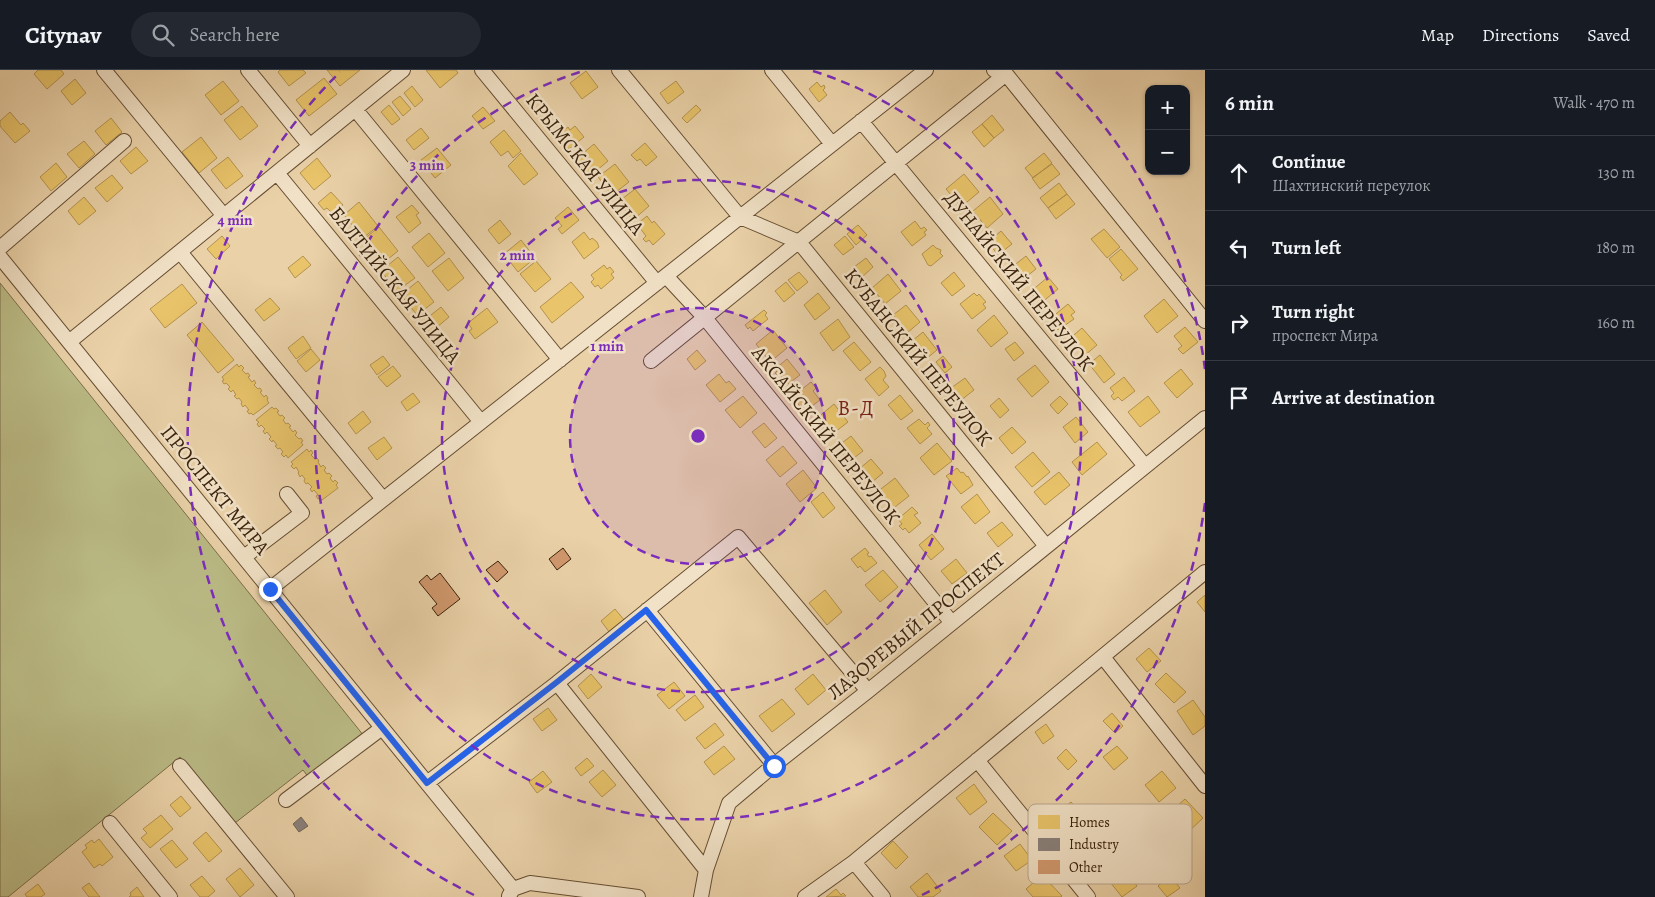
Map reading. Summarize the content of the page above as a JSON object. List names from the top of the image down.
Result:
{
  "streets": {
    "street": [
      "КРЫМСКАЯ УЛИЦА",
      "ДУНАЙСКИЙ ПЕРЕУЛОК",
      "БАЛТИЙСКАЯ УЛИЦА",
      "КУБАНСКИЙ ПЕРЕУЛОК",
      "АКСАЙСКИЙ ПЕРЕУЛОК",
      "ПРОСПЕКТ МИРА",
      "ЛАЗОРЕВЫЙ ПРОСПЕКТ"
    ]
  },
  "crossings": [
    ["КРЫМСКАЯ УЛИЦА", "АКСАЙСКИЙ ПЕРЕУЛОК"],
    ["ДУНАЙСКИЙ ПЕРЕУЛОК", "ЛАЗОРЕВЫЙ ПРОСПЕКТ"],
    ["КУБАНСКИЙ ПЕРЕУЛОК", "ЛАЗОРЕВЫЙ ПРОСПЕКТ"],
    ["АКСАЙСКИЙ ПЕРЕУЛОК", "ЛАЗОРЕВЫЙ ПРОСПЕКТ"]
  ],
  "districts": ["В-Д"],
  "legend": ["Homes", "Industry", "Other"],
  "page": {
    "header": "Citynav",
    "search": "Search here",
    "nav": ["Map", "Directions", "Saved"],
    "heading": ["6 min", "Walk · 470 m"],
    "map_buttons": ["+", "−"],
    "list": [
      ["Continue", "Шахтинский переулок", "130 m"],
      ["Turn left", "180 m"],
      ["Turn right", "проспект Мира", "160 m"],
      "Arrive at destination"
    ]
  },
  "rings": [
    "3 min",
    "4 min",
    "2 min",
    "1 min"
  ]
}
